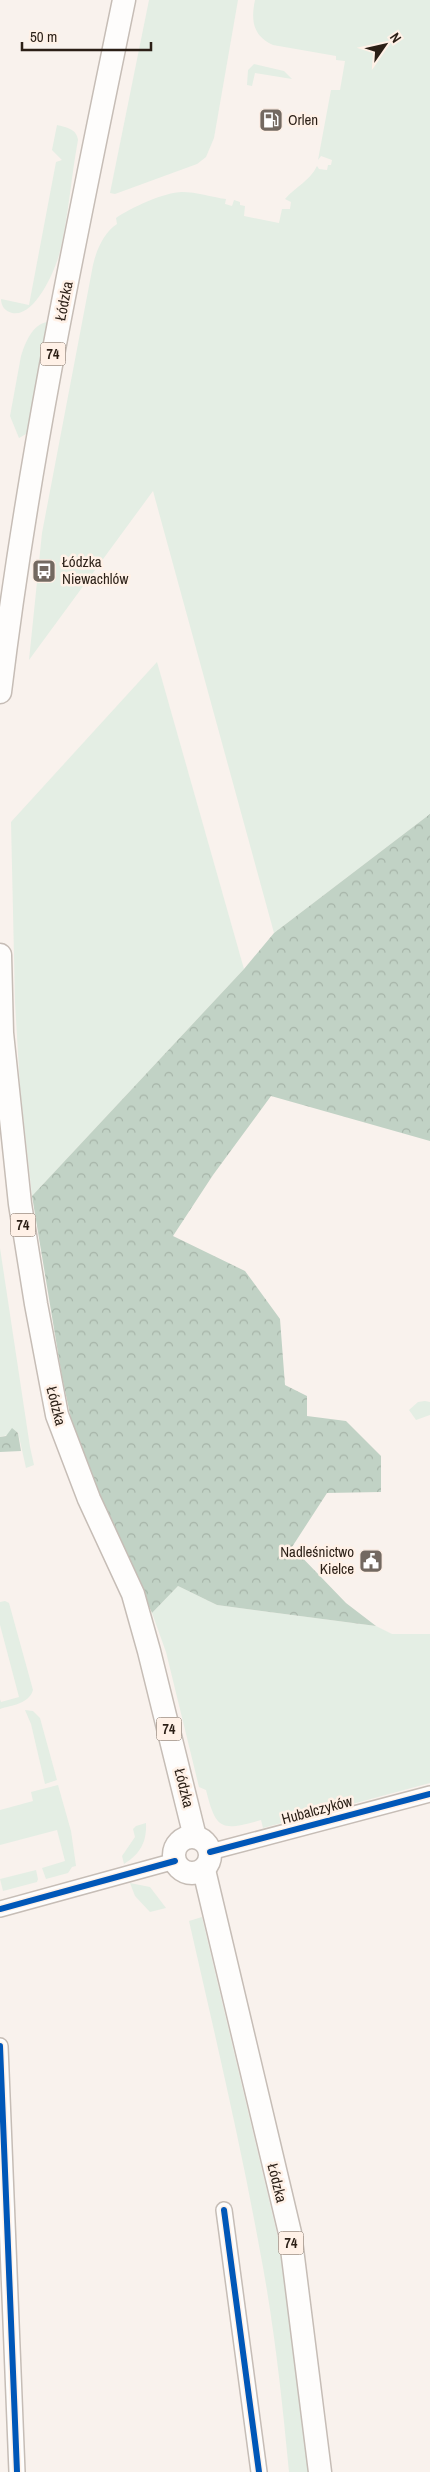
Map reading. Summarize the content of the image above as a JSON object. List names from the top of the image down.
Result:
{
  "streets": {
    "main road": ["Łódzka", "74"],
    "street": ["Hubalczyków"]
  },
  "crossings": [
    ["Łódzka", "Hubalczyków"]
  ],
  "places": {
    "fuel station": ["Orlen"],
    "bus stop": ["Łódzka Niewachlów"],
    "public building": ["Nadleśnictwo Kielce"]
  },
  "scale_bar": "50 m",
  "north": "top right"
}
